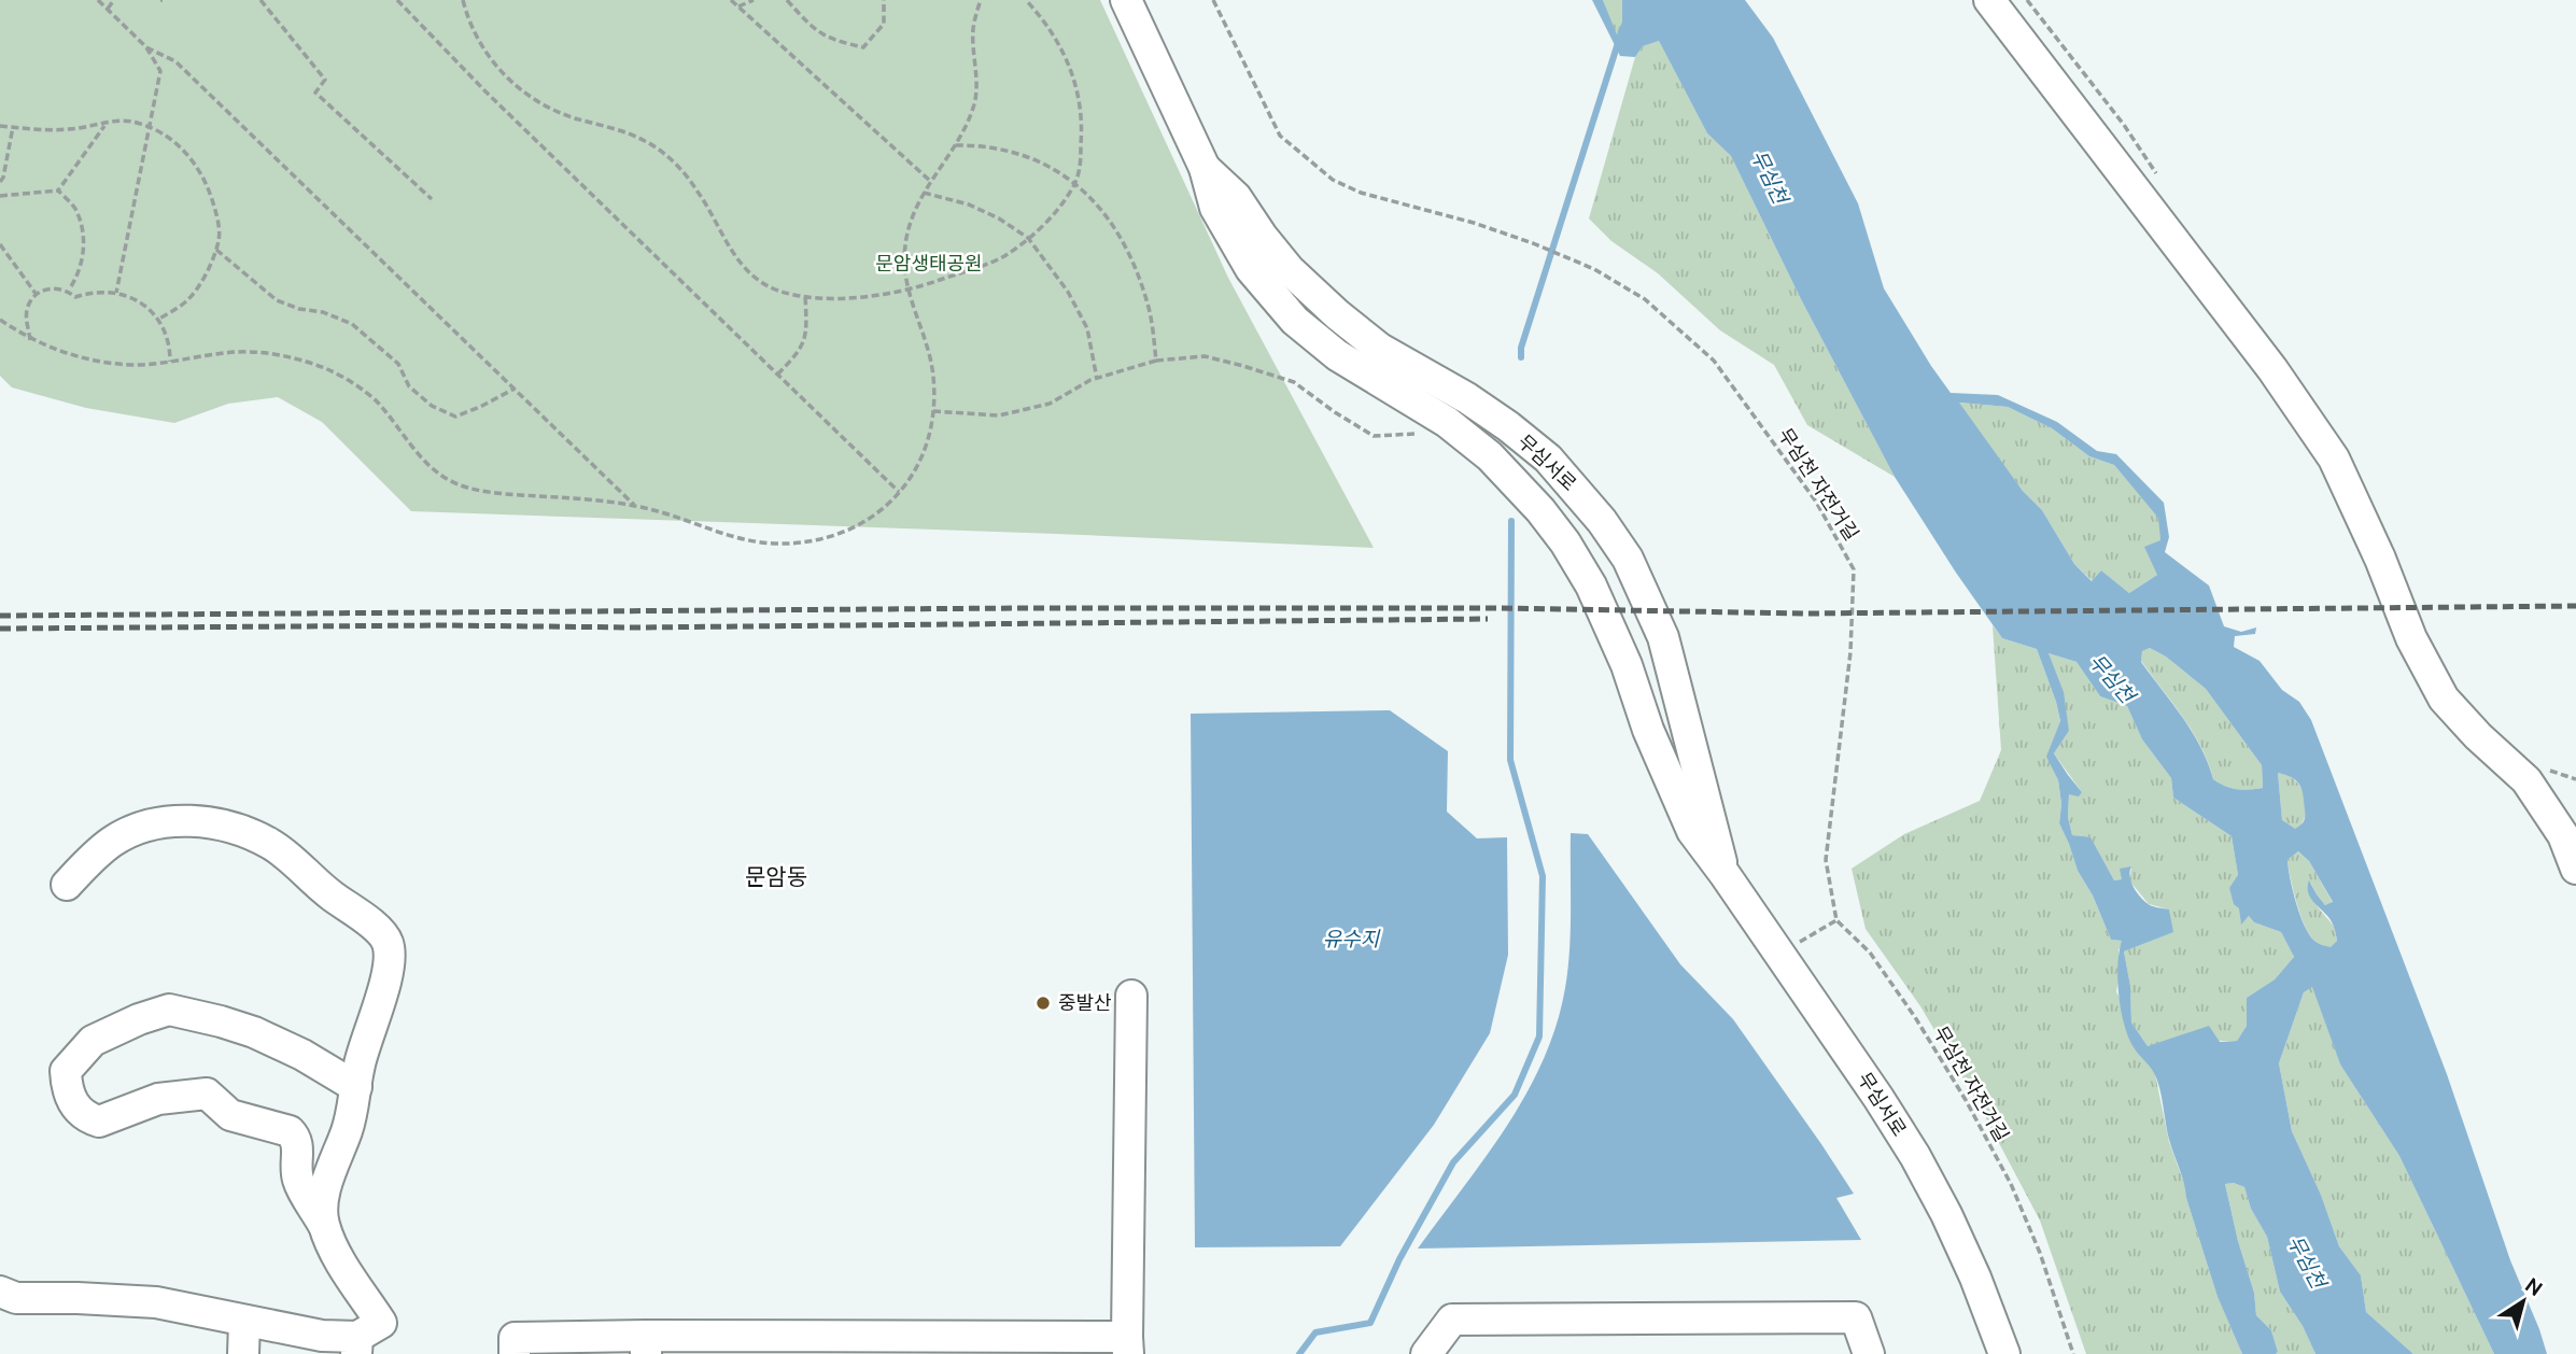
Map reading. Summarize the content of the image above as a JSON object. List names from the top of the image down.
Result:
{
  "streets": {
    "street": ["무심서로"],
    "path": ["무심천 자전거길"]
  },
  "districts": ["문암동"],
  "water": ["무심천", "유수지"],
  "parks": ["문암생태공원"],
  "places": ["중발산"],
  "north": "top right"
}
